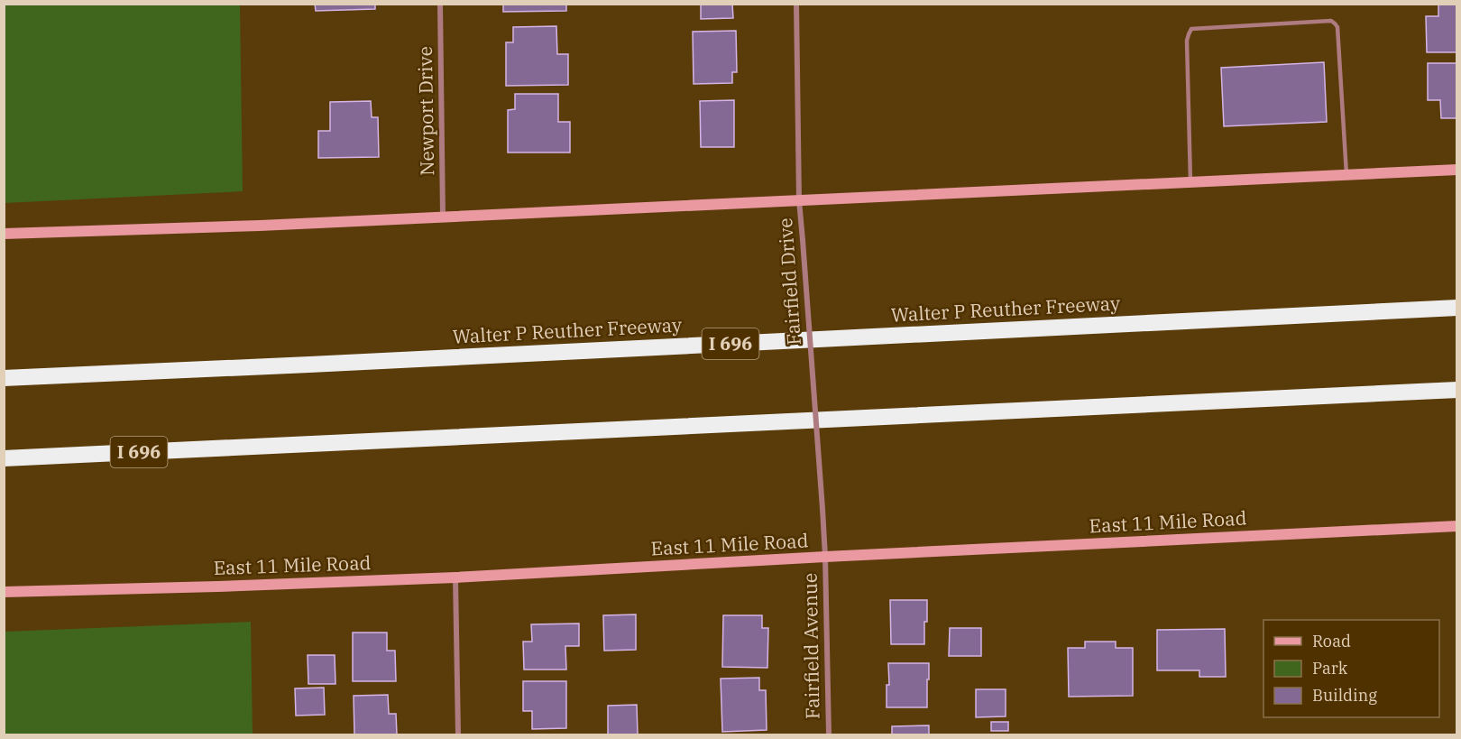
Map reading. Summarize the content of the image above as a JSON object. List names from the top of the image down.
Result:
{
  "streets": {
    "highway": ["Walter P Reuther Freeway", "I 696"],
    "main road": ["East 11 Mile Road"],
    "street": ["Newport Drive", "Fairfield Drive", "Fairfield Avenue"]
  },
  "crossings": [
    ["Fairfield Drive", "East 11 Mile Road"],
    ["Fairfield Drive", "Fairfield Avenue"],
    ["East 11 Mile Road", "Fairfield Avenue"]
  ],
  "legend": ["Road", "Park", "Building"]
}
